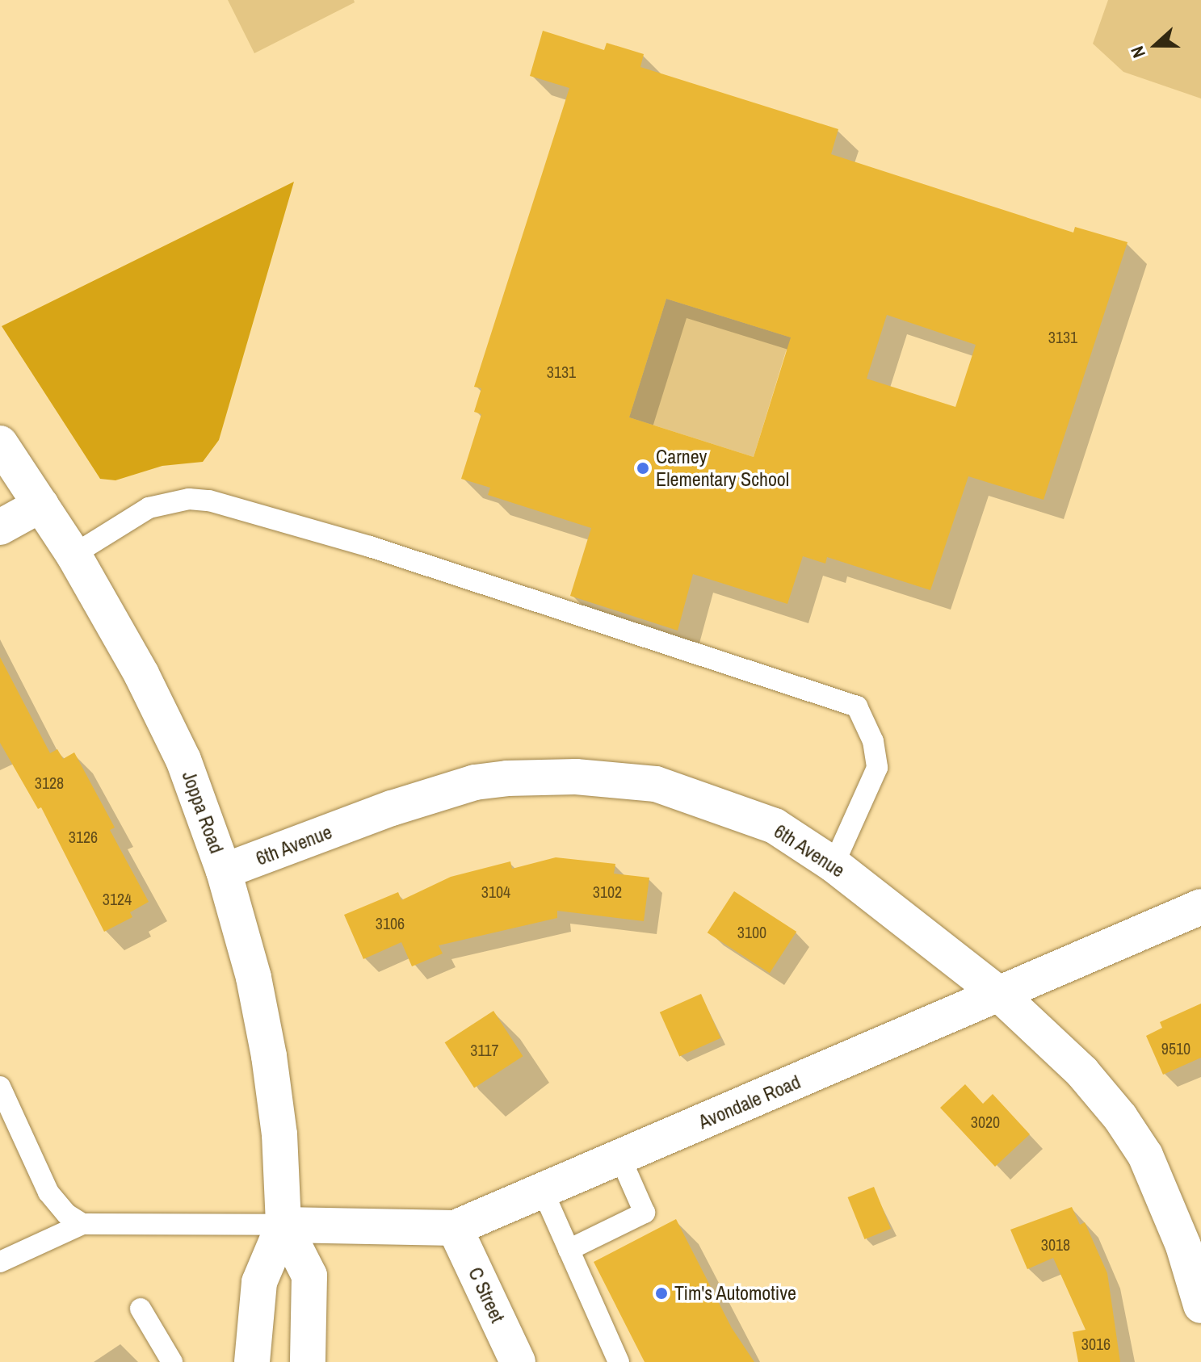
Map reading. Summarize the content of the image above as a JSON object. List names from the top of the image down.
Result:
{
  "streets": {
    "street": [
      "Joppa Road",
      "6th Avenue",
      "Avondale Road",
      "C Street"
    ]
  },
  "crossings": [
    ["Joppa Road", "6th Avenue"],
    ["Joppa Road", "Avondale Road"],
    ["6th Avenue", "Avondale Road"],
    ["Avondale Road", "C Street"]
  ],
  "places": ["Carney Elementary School", "Tim's Automotive"],
  "house_numbers": [
    "3131",
    "3131",
    "3128",
    "3126",
    "3104",
    "3102",
    "3124",
    "3106",
    "3100",
    "9510",
    "3117",
    "3020",
    "3018",
    "3016"
  ],
  "north": "left"
}
